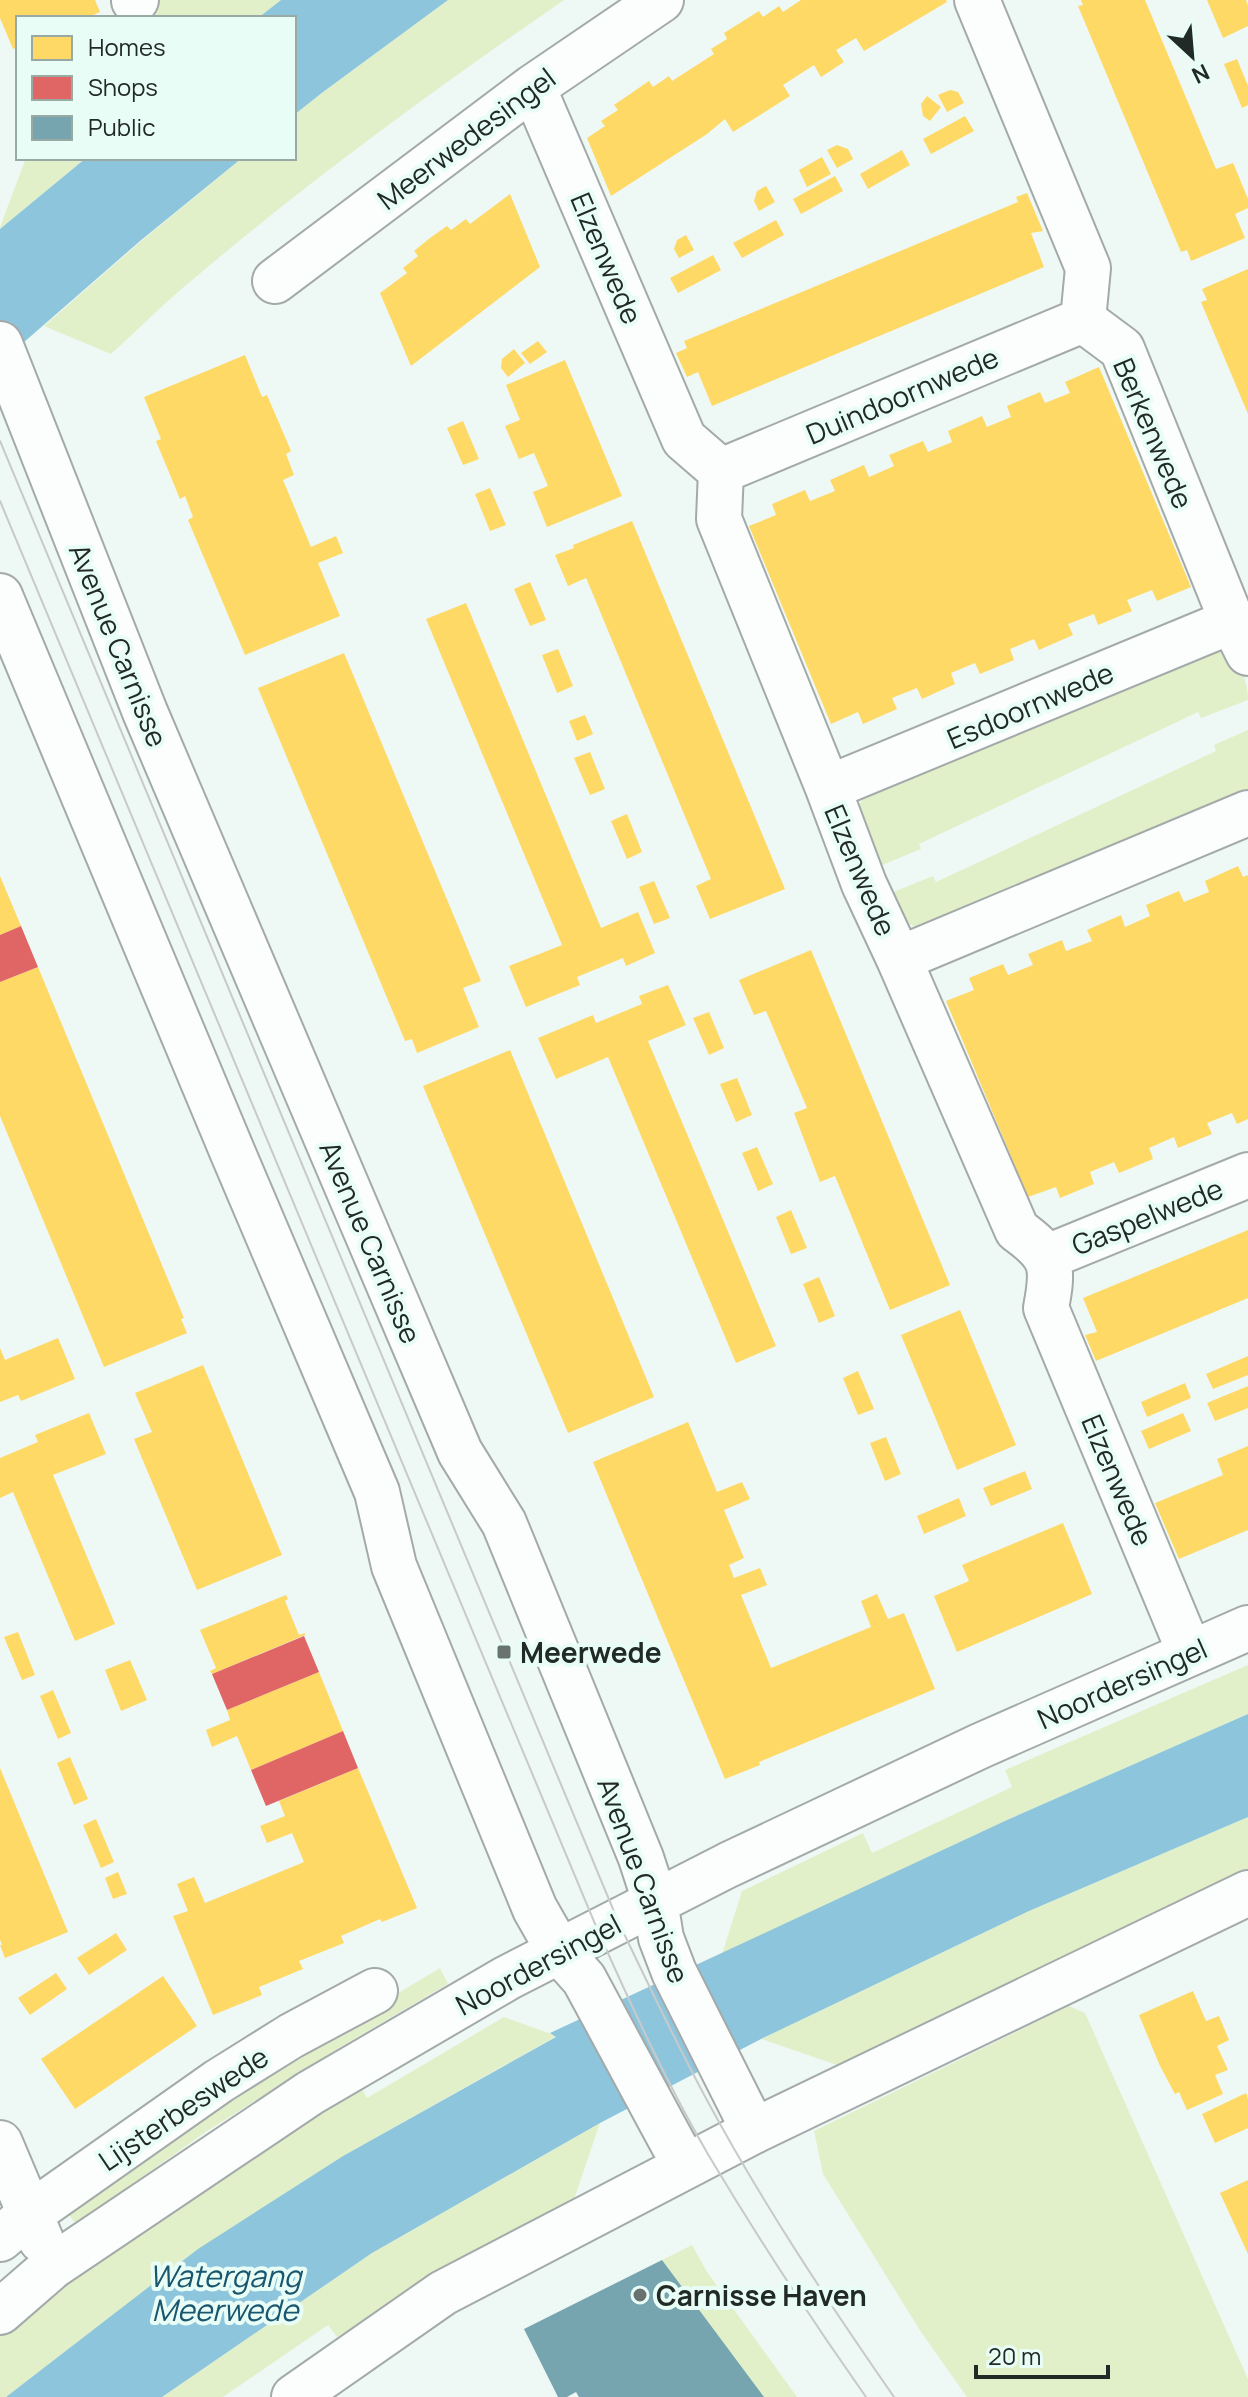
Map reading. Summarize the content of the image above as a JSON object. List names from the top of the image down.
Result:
{
  "streets": {
    "street": [
      "Meerwedesingel",
      "Elzenwede",
      "Duindoornwede",
      "Berkenwede",
      "Avenue Carnisse",
      "Esdoornwede",
      "Gaspelwede",
      "Noordersingel",
      "Lijsterbeswede"
    ]
  },
  "crossings": [
    ["Meerwedesingel", "Elzenwede"],
    ["Elzenwede", "Duindoornwede"],
    ["Elzenwede", "Esdoornwede"],
    ["Elzenwede", "Gaspelwede"],
    ["Elzenwede", "Noordersingel"],
    ["Duindoornwede", "Berkenwede"],
    ["Berkenwede", "Esdoornwede"],
    ["Avenue Carnisse", "Noordersingel"]
  ],
  "water": ["Watergang Meerwede"],
  "places": {
    "transit": ["Meerwede"],
    "other": ["Carnisse Haven"]
  },
  "legend": ["Homes", "Shops", "Public"],
  "scale_bar": "20 m",
  "north": "bottom right"
}
